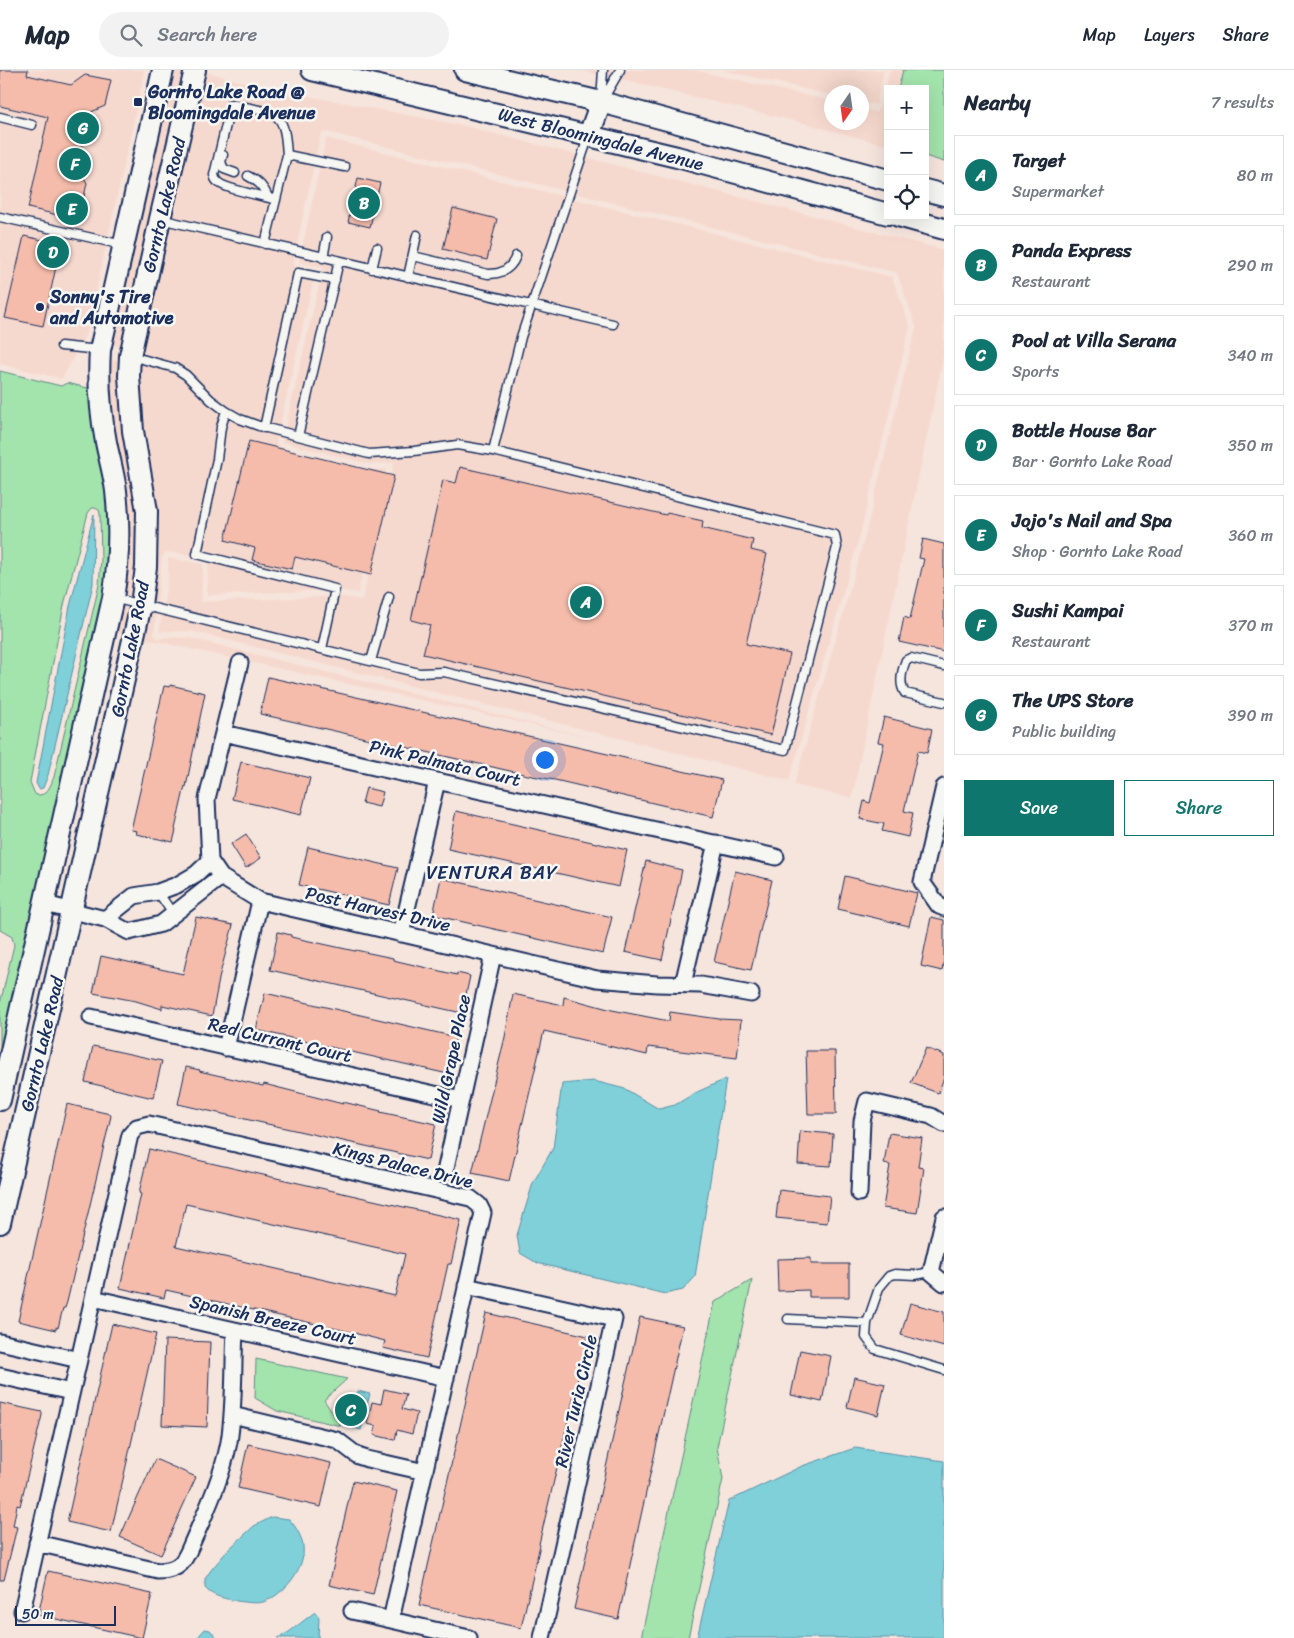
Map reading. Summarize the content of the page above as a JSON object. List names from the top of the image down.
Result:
{
  "streets": {
    "street": [
      "West Bloomingdale Avenue",
      "Gornto Lake Road",
      "Pink Palmata Court",
      "Post Harvest Drive",
      "Red Currant Court",
      "Wild Grape Place",
      "Kings Palace Drive",
      "Spanish Breeze Court",
      "River Turia Circle"
    ]
  },
  "crossings": [
    ["Post Harvest Drive", "Wild Grape Place"],
    ["Red Currant Court", "Wild Grape Place"],
    ["Kings Palace Drive", "Spanish Breeze Court"],
    ["Kings Palace Drive", "River Turia Circle"]
  ],
  "districts": ["VENTURA BAY"],
  "places": {
    "transit": ["Gornto Lake Road @ Bloomingdale Avenue"],
    "other": ["Sonny's Tire and Automotive"]
  },
  "scale_bar": "50 m",
  "north": "bottom",
  "page": {
    "header": "Map",
    "search": "Search here",
    "nav": ["Map", "Layers", "Share"],
    "heading": ["Nearby", "7 results"],
    "map_buttons": ["+", "−"],
    "pins": [
      "G",
      "F",
      "B",
      "E",
      "D",
      "A",
      "C"
    ],
    "list": [
      {
        "mark": "A",
        "name": "Target",
        "note": "Supermarket",
        "value": "80 m"
      },
      {
        "mark": "B",
        "name": "Panda Express",
        "note": "Restaurant",
        "value": "290 m"
      },
      {
        "mark": "C",
        "name": "Pool at Villa Serana",
        "note": "Sports",
        "value": "340 m"
      },
      {
        "mark": "D",
        "name": "Bottle House Bar",
        "note": "Bar · Gornto Lake Road",
        "value": "350 m"
      },
      {
        "mark": "E",
        "name": "Jojo's Nail and Spa",
        "note": "Shop · Gornto Lake Road",
        "value": "360 m"
      },
      {
        "mark": "F",
        "name": "Sushi Kampai",
        "note": "Restaurant",
        "value": "370 m"
      },
      {
        "mark": "G",
        "name": "The UPS Store",
        "note": "Public building",
        "value": "390 m"
      }
    ],
    "buttons": ["Save", "Share"],
    "scale": "50 m"
  }
}
